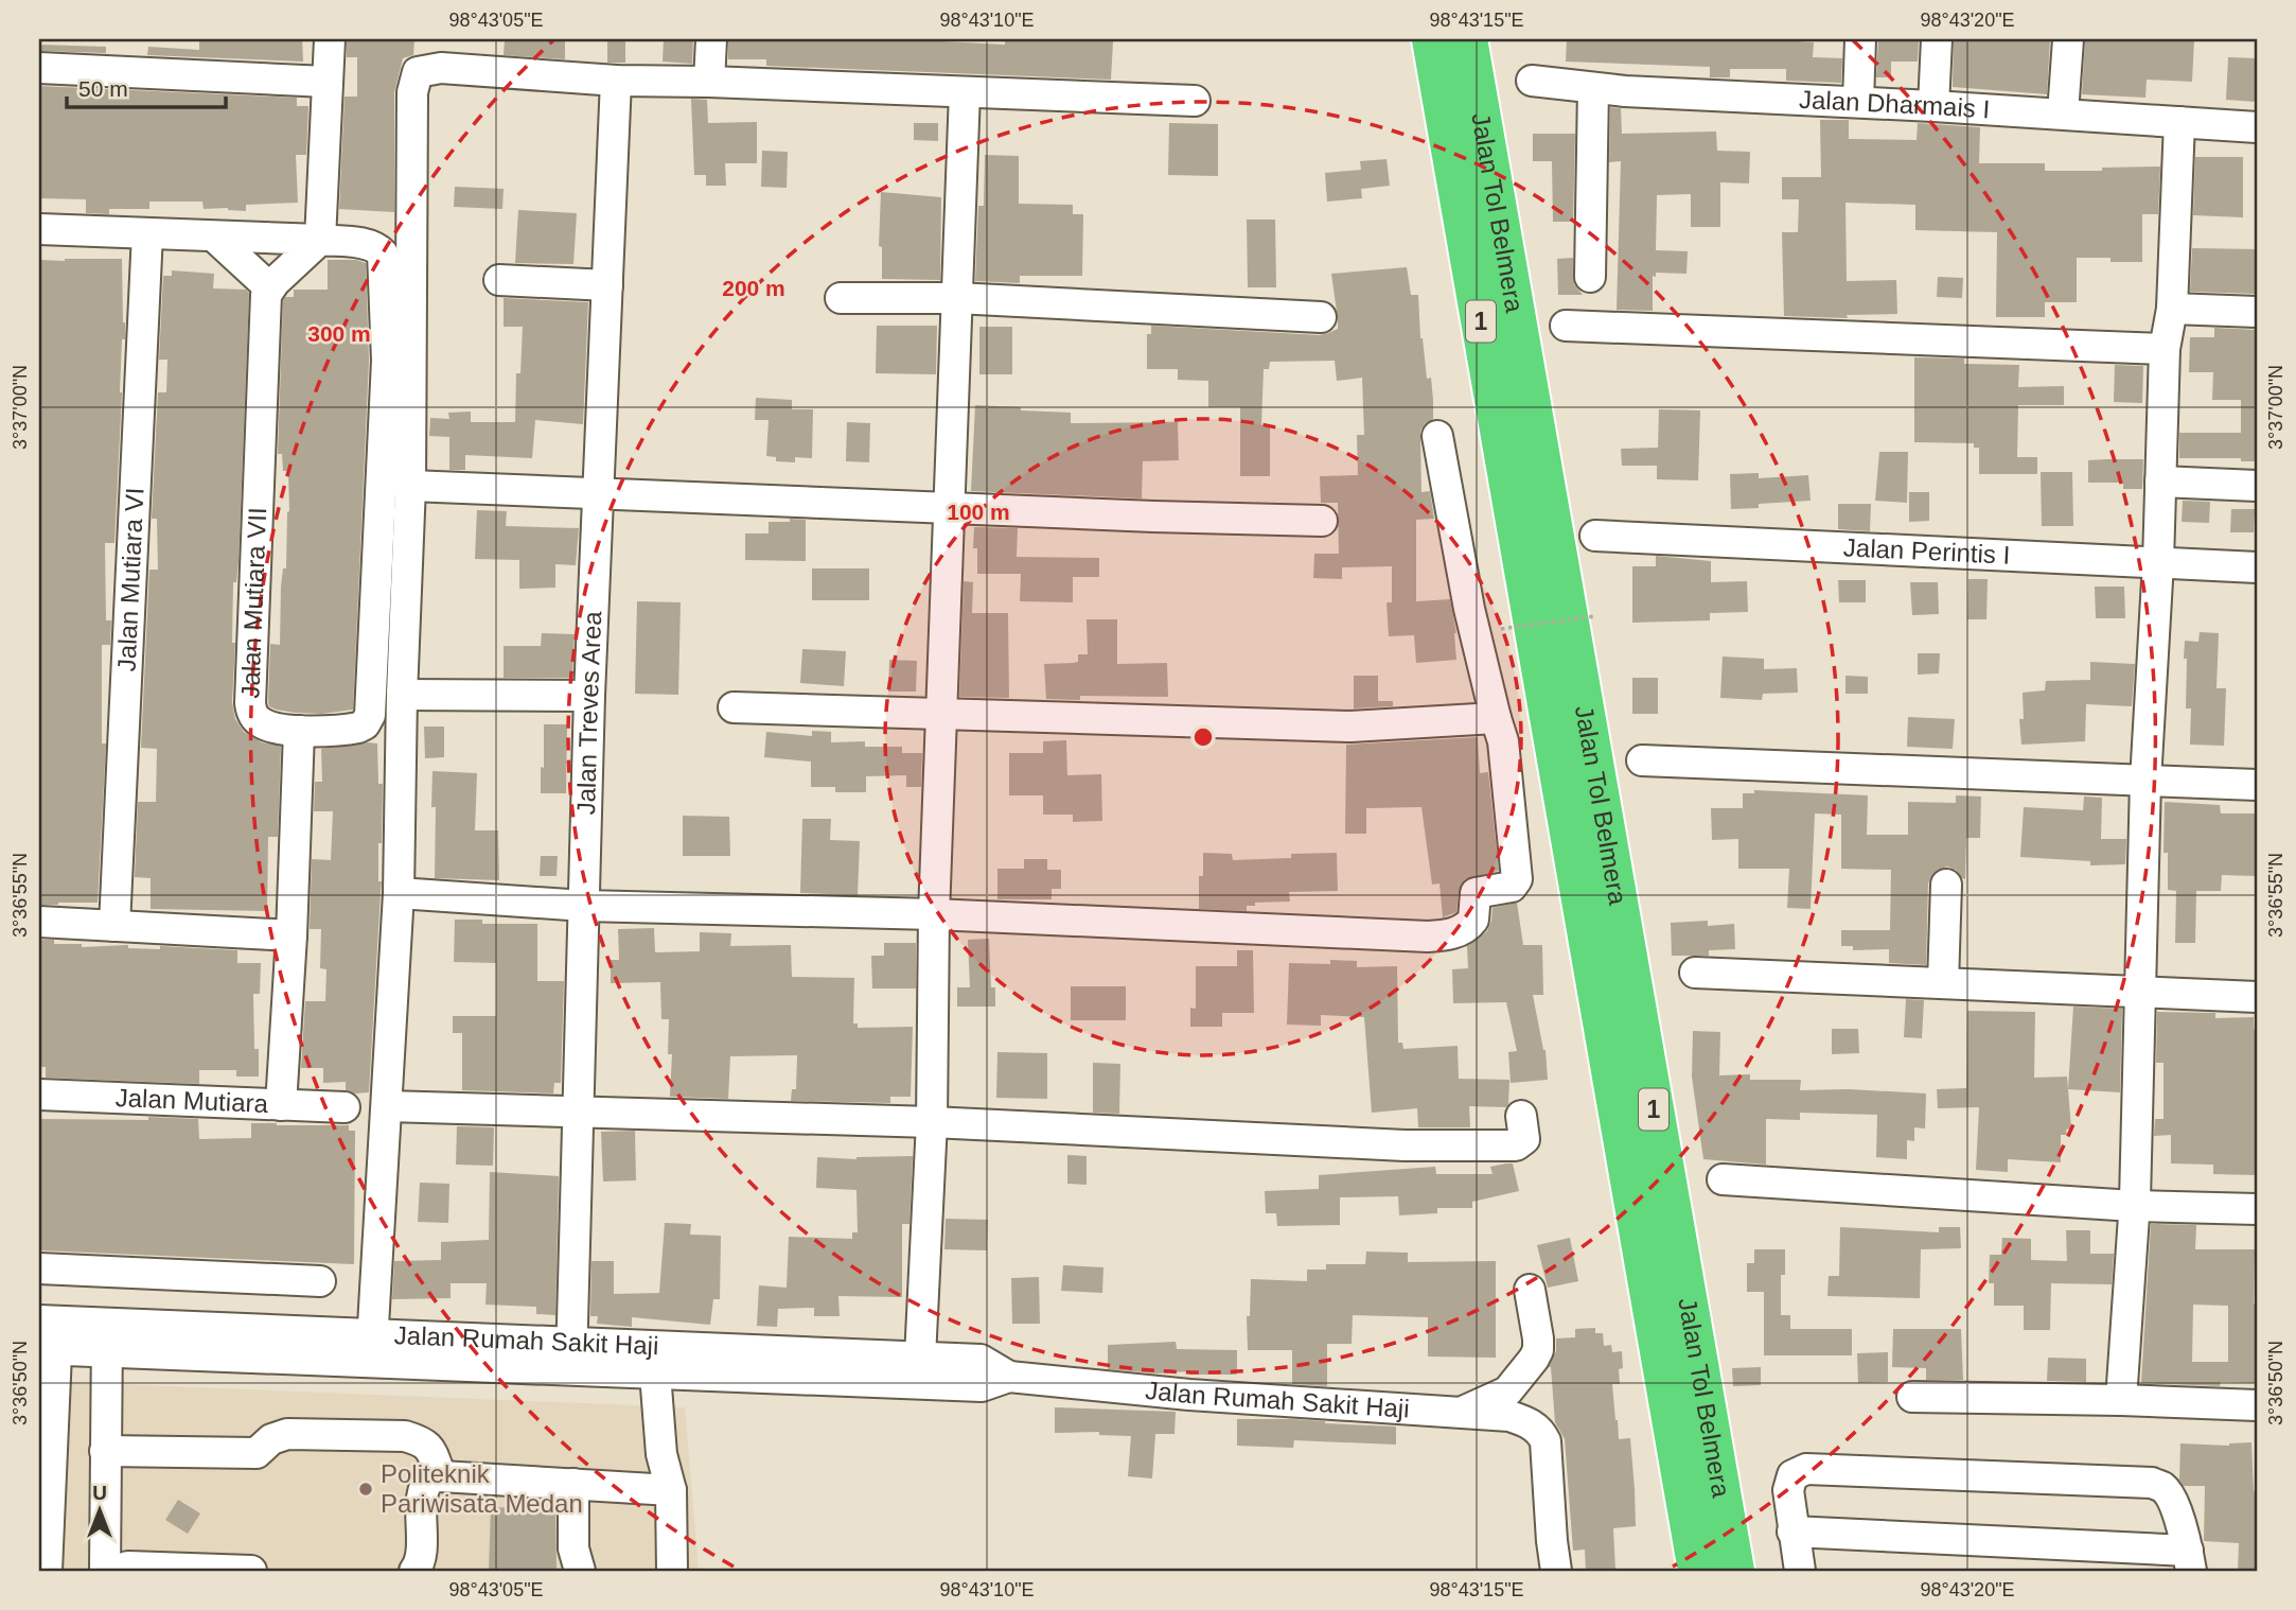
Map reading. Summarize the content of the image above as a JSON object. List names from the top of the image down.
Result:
{
  "streets": {
    "highway": ["Jalan Tol Belmera", "1"],
    "street": [
      "Jalan Dharmais I",
      "Jalan Perintis I",
      "Jalan Mutiara VI",
      "Jalan Mutiara VII",
      "Jalan Treves Area",
      "Jalan Mutiara",
      "Jalan Rumah Sakit Haji"
    ]
  },
  "crossings": [
    ["Jalan Mutiara VI", "Jalan Mutiara VII"],
    ["Jalan Treves Area", "Jalan Rumah Sakit Haji"]
  ],
  "places": ["Politeknik Pariwisata Medan"],
  "scale_bar": "50 m",
  "north": "top",
  "coordinates": [
    "98°43'05\"E",
    "98°43'10\"E",
    "98°43'15\"E",
    "98°43'20\"E",
    "3°37'00\"N",
    "3°36'55\"N",
    "3°36'50\"N"
  ],
  "rings": ["200 m", "300 m", "100 m"]
}
